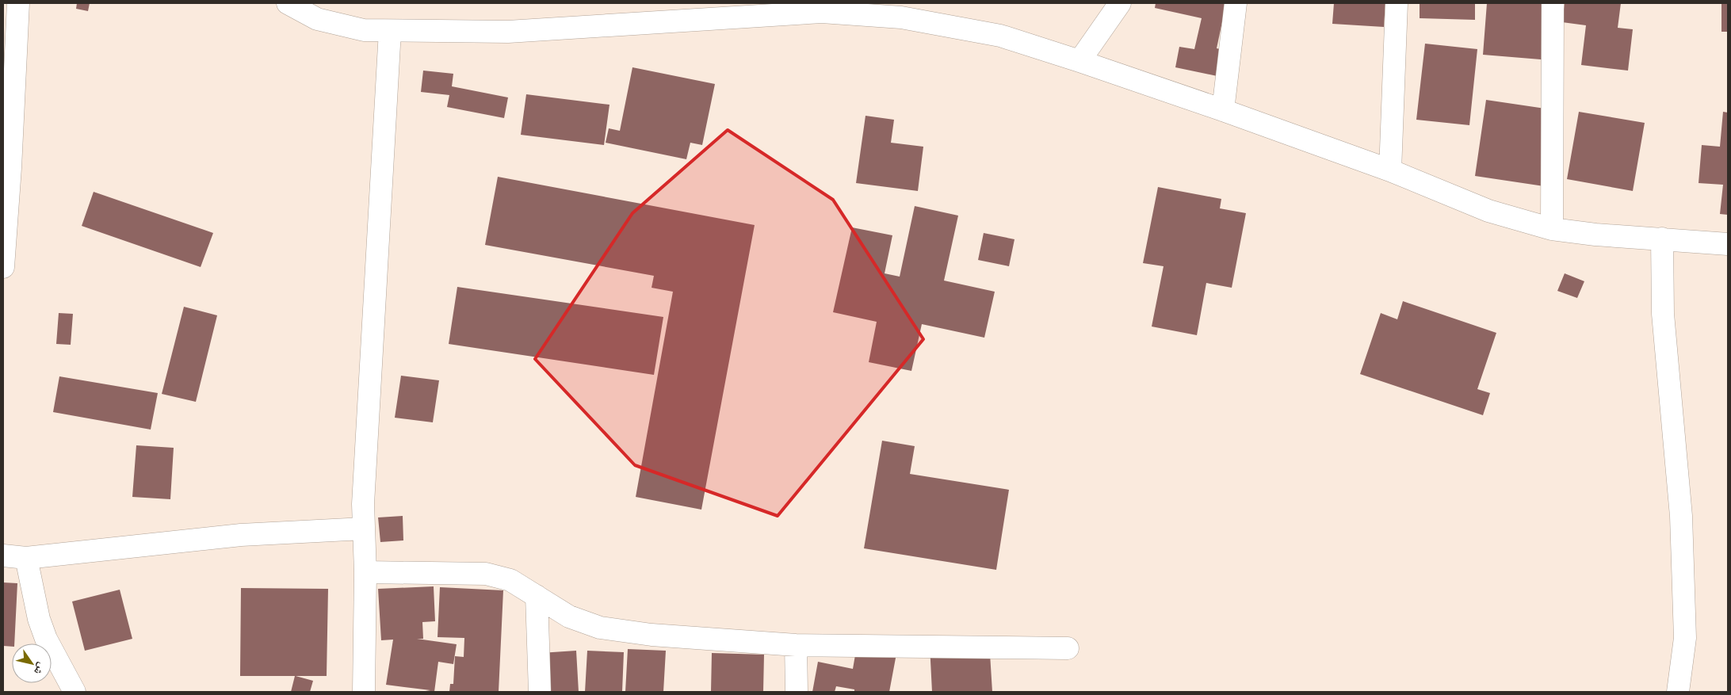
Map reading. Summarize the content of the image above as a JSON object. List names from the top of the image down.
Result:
{
  "north": "bottom right"
}
